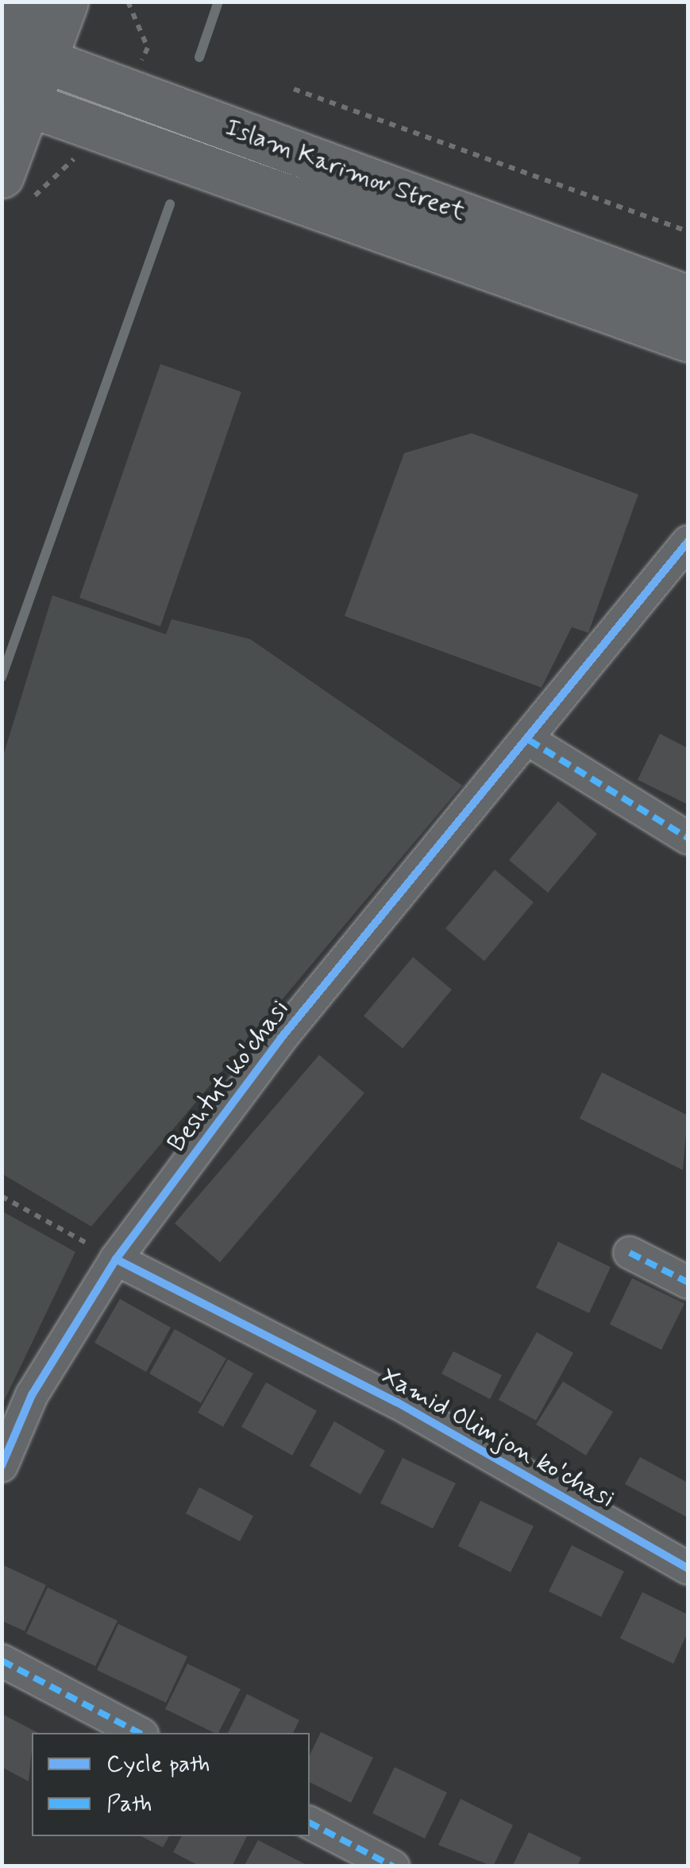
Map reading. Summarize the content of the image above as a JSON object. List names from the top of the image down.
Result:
{
  "streets": {
    "main road": ["Islam Karimov Street"],
    "street": ["Beshtut ko'chasi", "Xamid Olimjon ko'chasi"]
  },
  "crossings": [
    ["Beshtut ko'chasi", "Xamid Olimjon ko'chasi"]
  ],
  "legend": ["Cycle path", "Path"]
}
